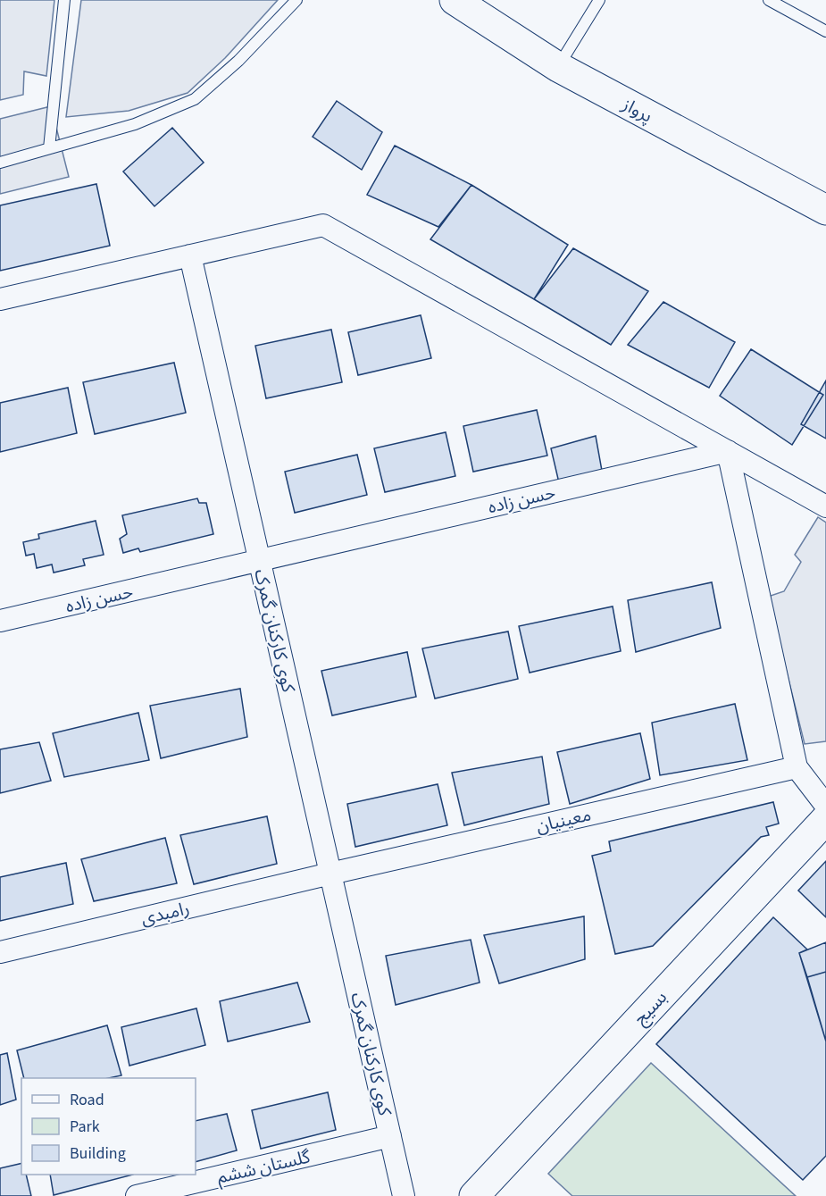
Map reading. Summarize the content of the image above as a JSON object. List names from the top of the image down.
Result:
{
  "streets": {
    "main road": ["پرواز", "بسیج"],
    "street": [
      "حسن زاده",
      "کوی کارکنان گمرک",
      "معینیان",
      "رامبدی",
      "گلستان ششم"
    ]
  },
  "crossings": [
    ["حسن زاده", "کوی کارکنان گمرک"],
    ["کوی کارکنان گمرک", "معینیان"],
    ["کوی کارکنان گمرک", "رامبدی"],
    ["کوی کارکنان گمرک", "گلستان ششم"],
    ["معینیان", "رامبدی"]
  ],
  "legend": ["Road", "Park", "Building"]
}
